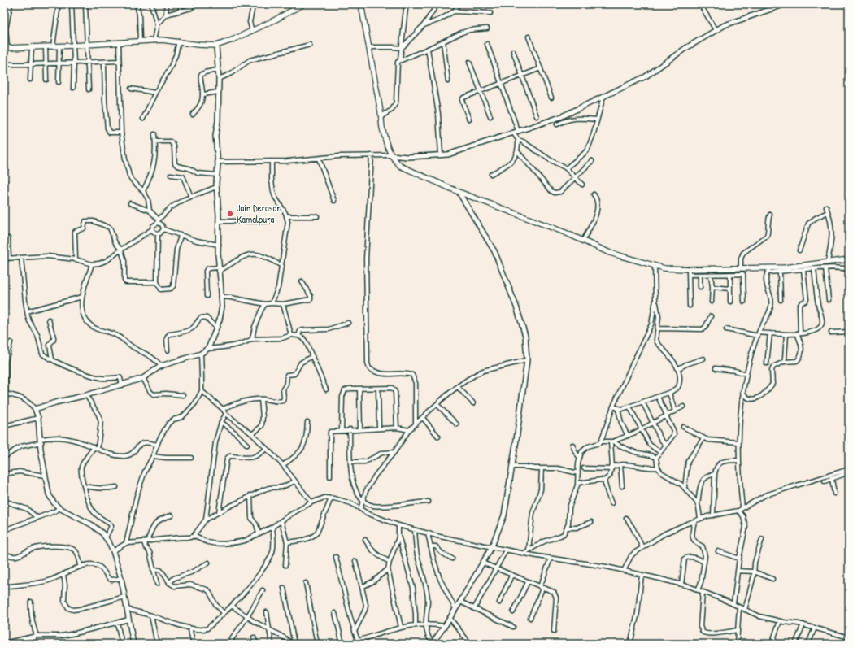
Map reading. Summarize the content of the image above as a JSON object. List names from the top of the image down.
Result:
{
  "places": ["Jain Derasar, Kamalpura"]
}
